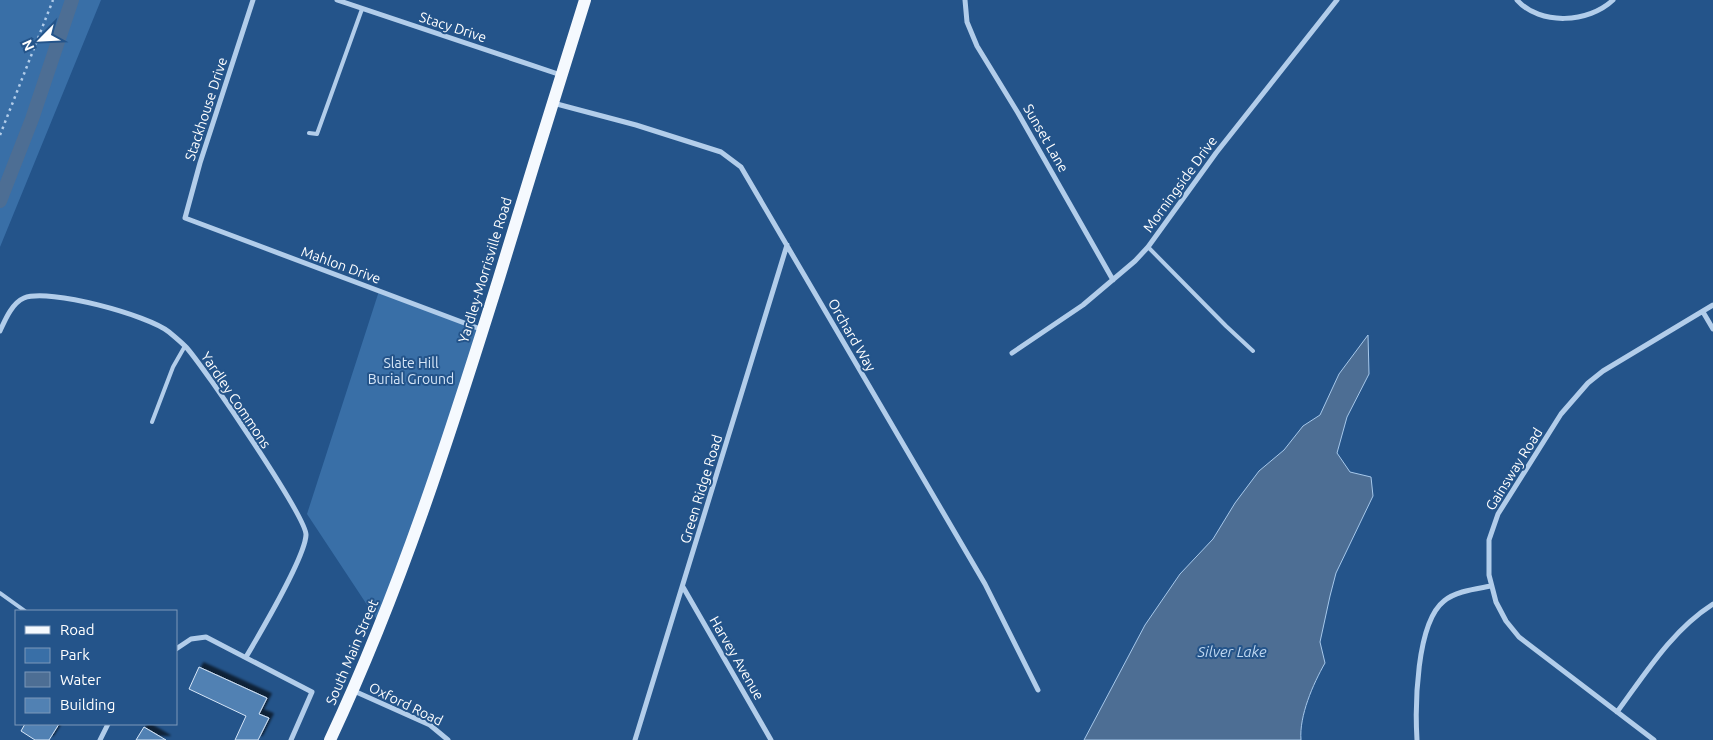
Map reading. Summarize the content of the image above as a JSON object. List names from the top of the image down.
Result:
{
  "streets": {
    "main road": ["Yardley-Morrisville Road", "South Main Street"],
    "street": [
      "Stacy Drive",
      "Stackhouse Drive",
      "Sunset Lane",
      "Morningside Drive",
      "Mahlon Drive",
      "Orchard Way",
      "Yardley Commons",
      "Gainsway Road",
      "Green Ridge Road",
      "Harvey Avenue",
      "Oxford Road"
    ]
  },
  "crossings": [
    ["Stacy Drive", "Yardley-Morrisville Road"],
    ["Stackhouse Drive", "Mahlon Drive"],
    ["Sunset Lane", "Morningside Drive"],
    ["Mahlon Drive", "Yardley-Morrisville Road"],
    ["Yardley-Morrisville Road", "Orchard Way"],
    ["Yardley-Morrisville Road", "South Main Street"],
    ["Orchard Way", "Green Ridge Road"],
    ["Green Ridge Road", "Harvey Avenue"],
    ["South Main Street", "Oxford Road"]
  ],
  "water": ["Silver Lake"],
  "parks": ["Slate Hill Burial Ground"],
  "legend": [
    "Road",
    "Park",
    "Water",
    "Building"
  ],
  "north": "bottom left"
}
